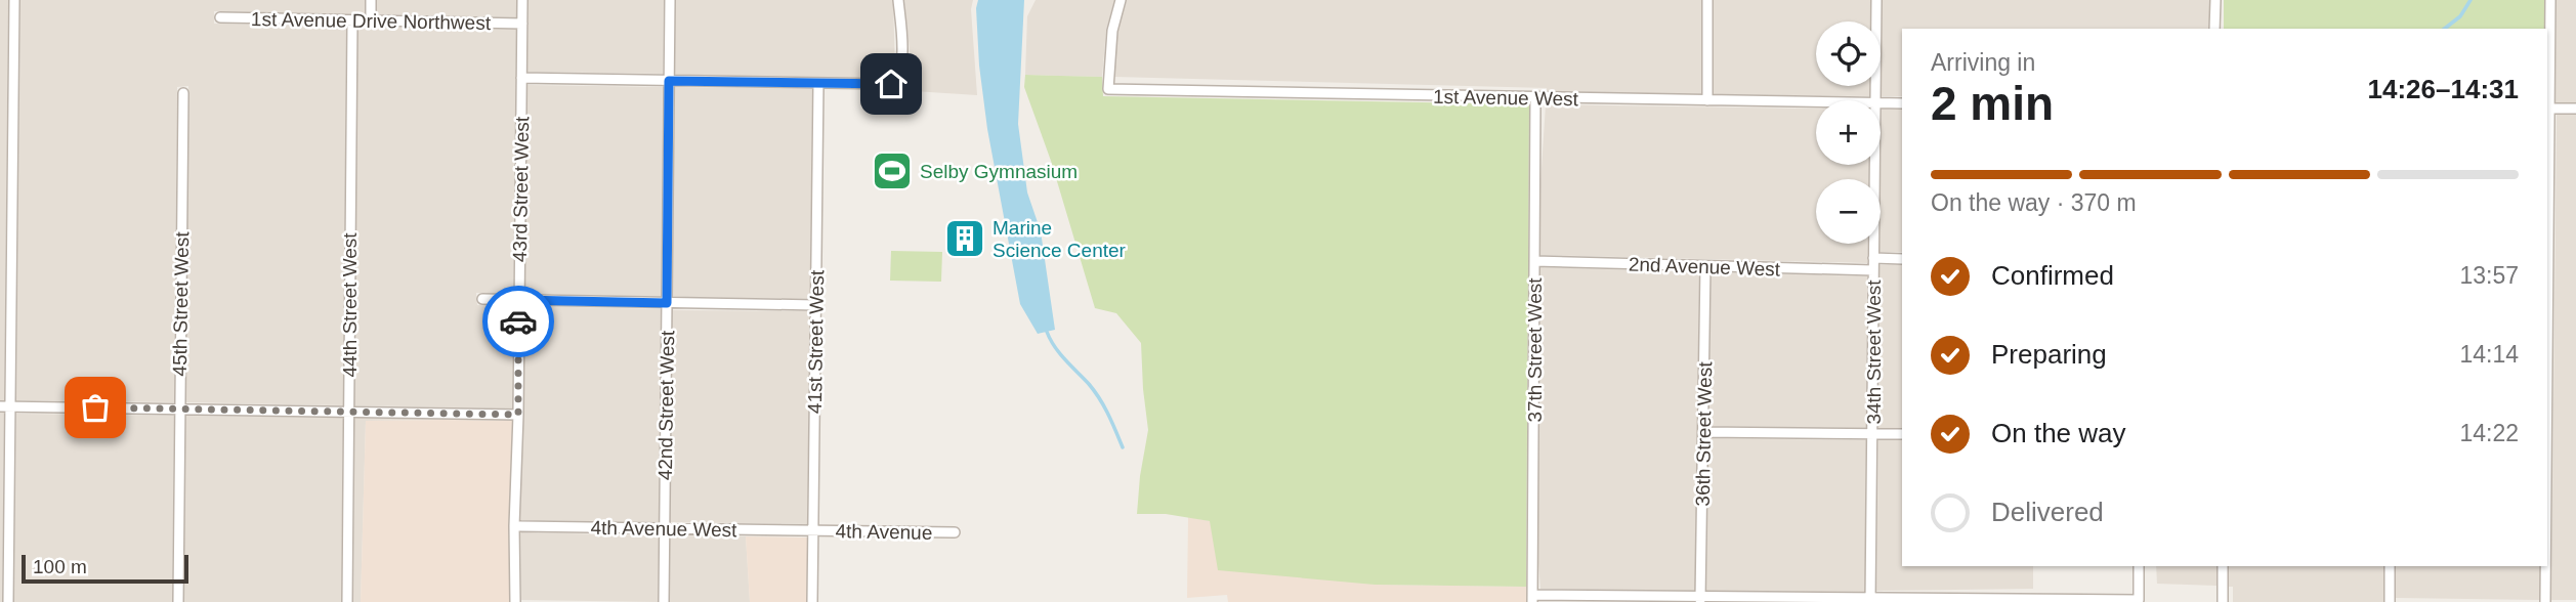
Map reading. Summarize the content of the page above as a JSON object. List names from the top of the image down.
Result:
{
  "streets": {
    "street": [
      "1st Avenue Drive Northwest",
      "1st Avenue West",
      "43rd Street West",
      "2nd Avenue West",
      "45th Street West",
      "44th Street West",
      "41st Street West",
      "37th Street West",
      "34th Street West",
      "42nd Street West",
      "36th Street West",
      "4th Avenue West",
      "4th Avenue"
    ]
  },
  "crossings": [
    ["1st Avenue Drive Northwest", "43rd Street West"],
    ["1st Avenue Drive Northwest", "44th Street West"],
    ["1st Avenue West", "37th Street West"],
    ["43rd Street West", "4th Avenue West"],
    ["2nd Avenue West", "37th Street West"],
    ["2nd Avenue West", "34th Street West"],
    ["2nd Avenue West", "36th Street West"],
    ["41st Street West", "4th Avenue West"],
    ["41st Street West", "4th Avenue"],
    ["42nd Street West", "4th Avenue West"],
    ["4th Avenue West", "4th Avenue"]
  ],
  "places": {
    "sports": ["Selby Gymnasium"],
    "building": ["Marine Science Center"]
  },
  "scale_bar": "100 m",
  "page": {
    "map_buttons": ["+", "−"],
    "heading": ["2 min", "Arriving in", "14:26–14:31"],
    "bar": "On the way · 370 m",
    "list": [
      ["Confirmed", "13:57"],
      ["Preparing", "14:14"],
      ["On the way", "14:22"],
      "Delivered"
    ],
    "scale": "100 m"
  }
}
